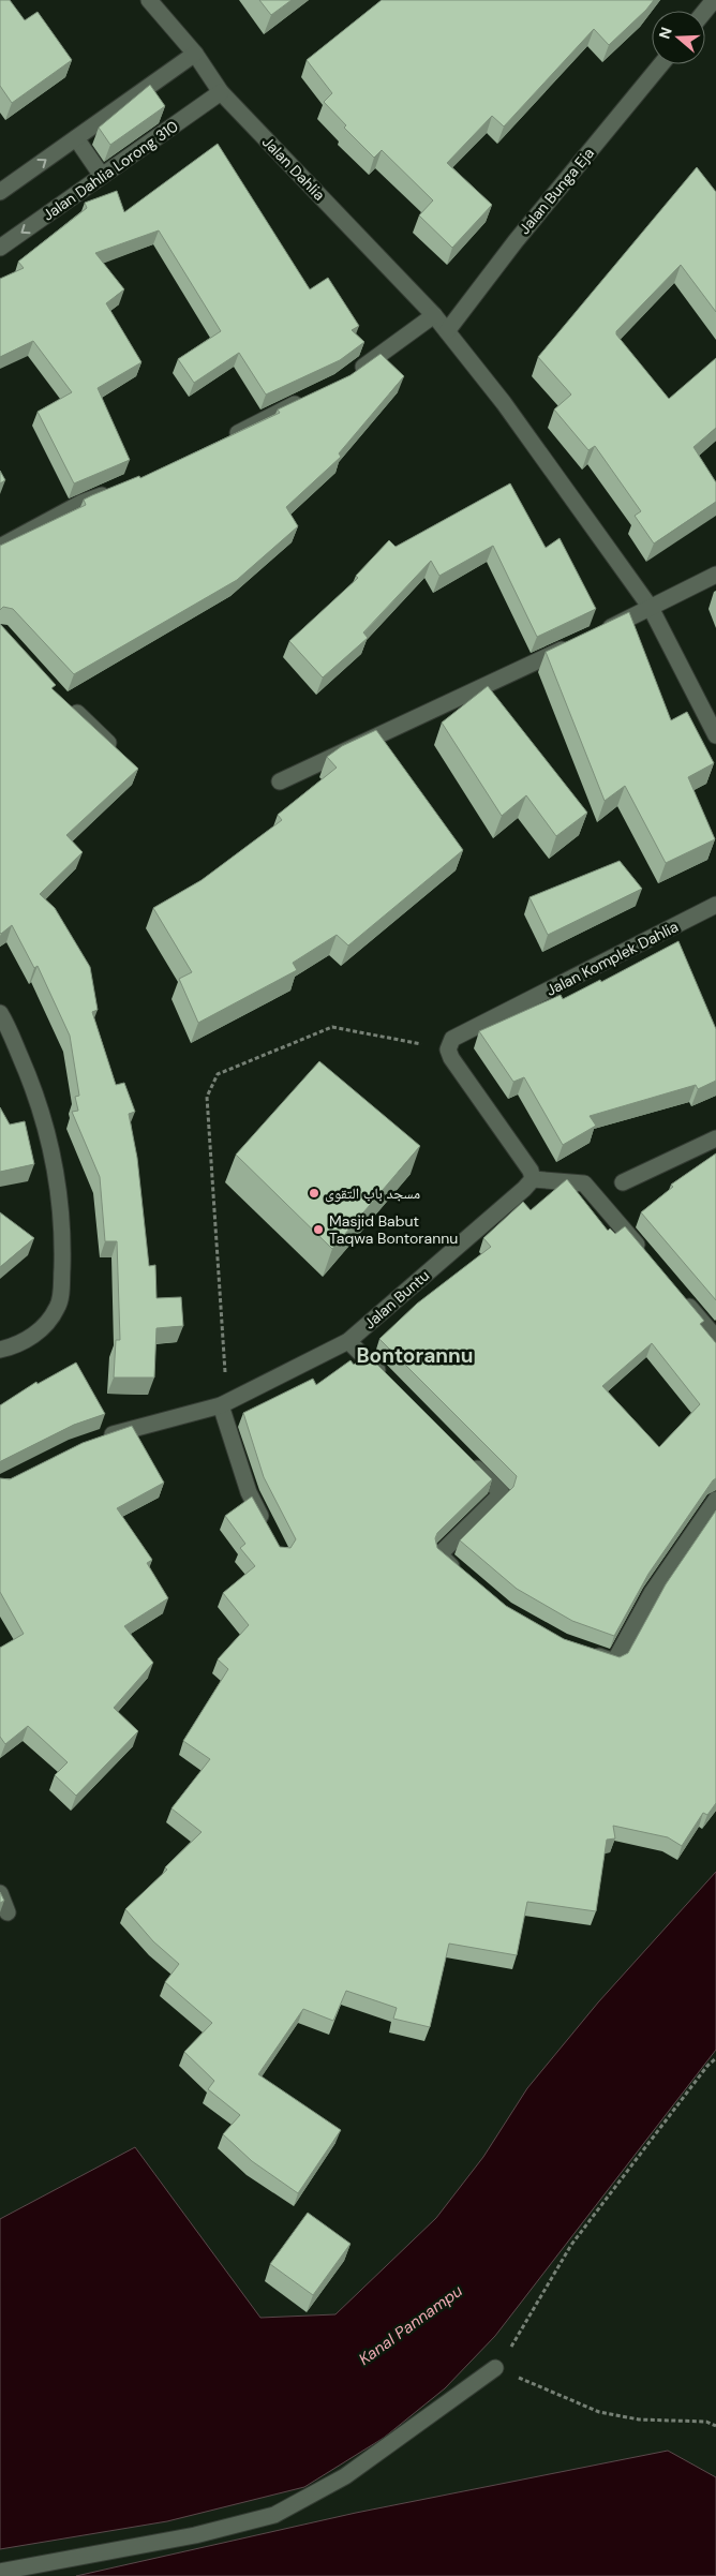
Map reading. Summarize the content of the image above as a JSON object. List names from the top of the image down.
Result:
{
  "streets": {
    "street": [
      "Jalan Dahlia",
      "Jalan Dahlia Lorong 310",
      "Jalan Bunga Eja",
      "Jalan Komplek Dahlia",
      "Jalan Buntu"
    ]
  },
  "crossings": [
    ["Jalan Dahlia", "Jalan Dahlia Lorong 310"],
    ["Jalan Dahlia", "Jalan Bunga Eja"]
  ],
  "districts": ["Bontorannu"],
  "water": ["Kanal Pannampu"],
  "places": ["مسجد باب التقوى", "Masjid Babut Taqwa Bontorannu"],
  "north": "left"
}
